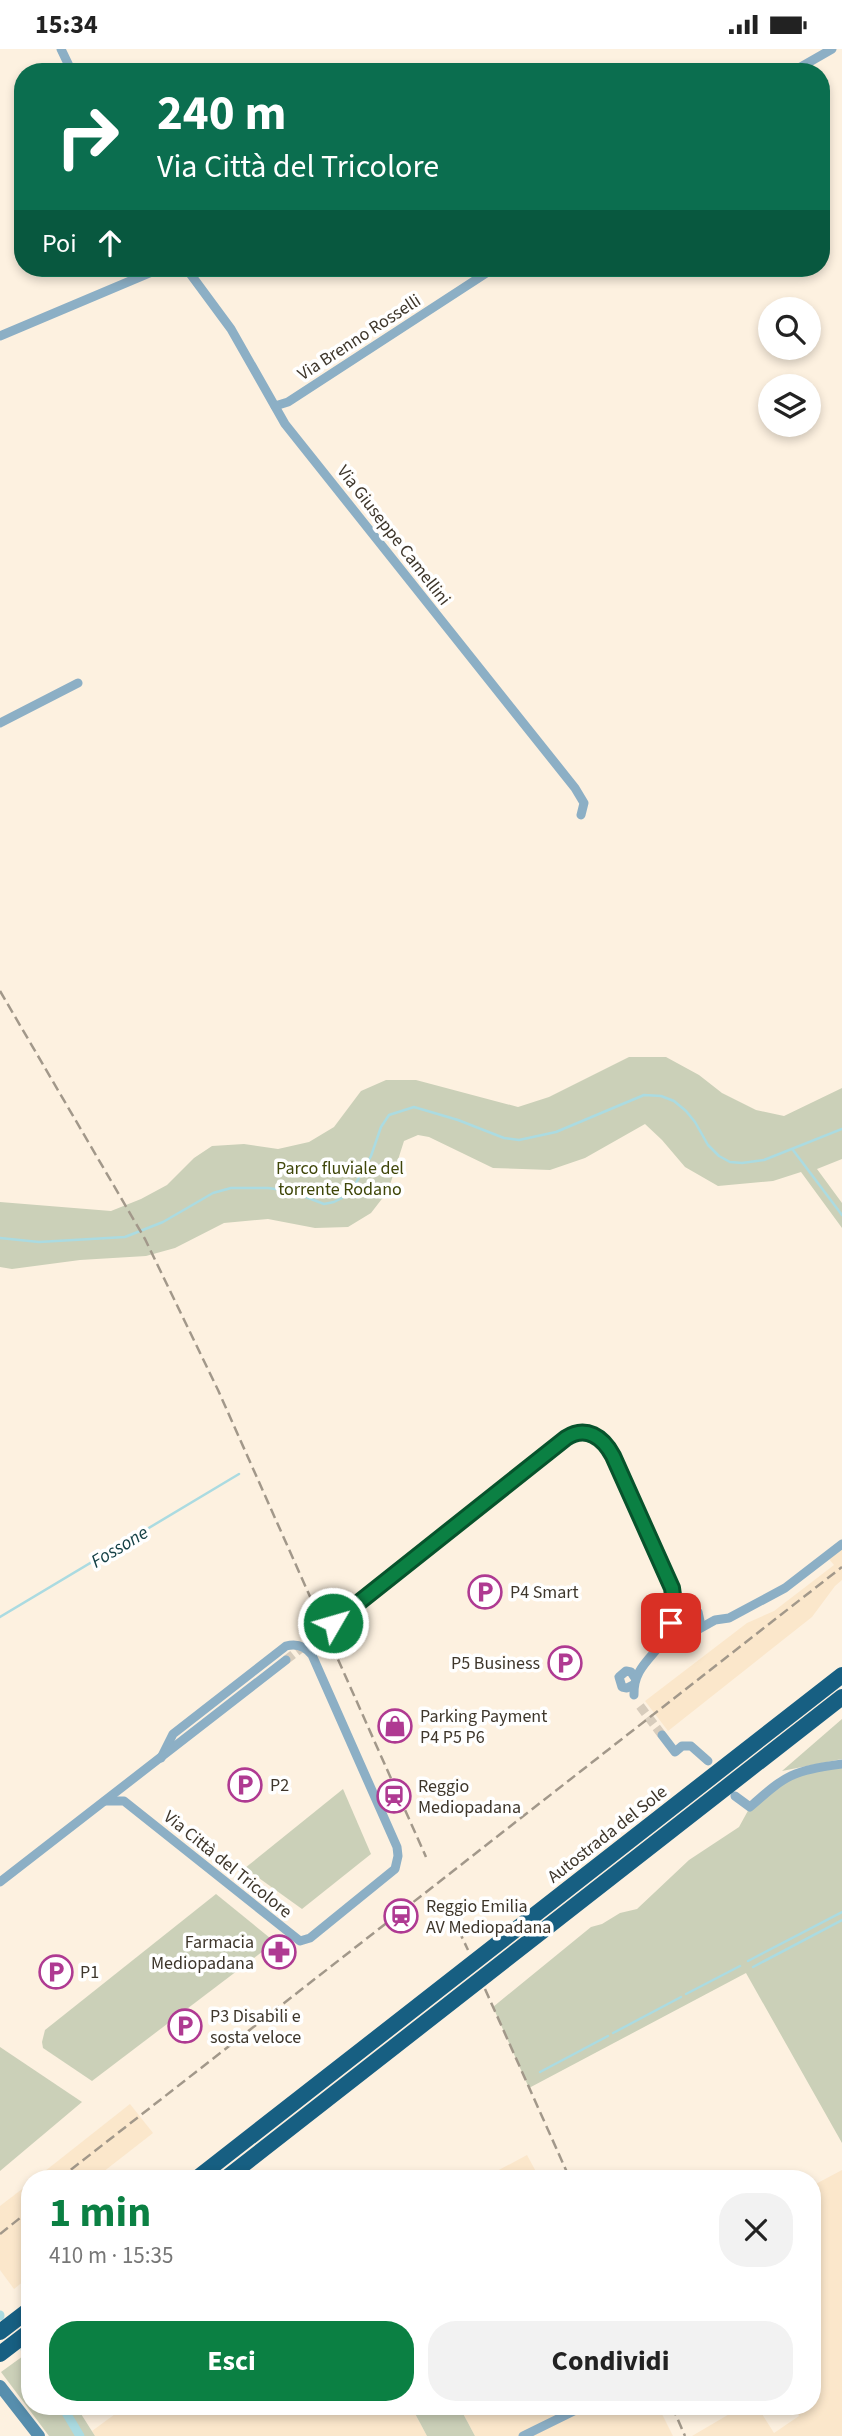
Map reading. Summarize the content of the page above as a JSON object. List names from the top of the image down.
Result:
{
  "streets": {
    "highway": ["Autostrada del Sole"],
    "street": ["Via Brenno Rosselli", "Via Giuseppe Camellini", "Via Città del Tricolore"]
  },
  "crossings": [
    ["Via Brenno Rosselli", "Via Giuseppe Camellini"]
  ],
  "water": ["Fossone"],
  "parks": ["Parco fluviale del torrente Rodano"],
  "places": {
    "parking": [
      "P4 Smart",
      "P5 Business",
      "P2",
      "P1",
      "P3 Disabili e sosta veloce"
    ],
    "shop": ["Parking Payment P4 P5 P6"],
    "station": ["Reggio Mediopadana", "Reggio Emilia AV Mediopadana"],
    "pharmacy": ["Farmacia Mediopadana"]
  },
  "page": {
    "status": "15:34",
    "turn": ["240 m", "Via Città del Tricolore"],
    "then": "Poi",
    "heading": ["1 min", "410 m · 15:35"],
    "buttons": ["Esci", "Condividi"]
  }
}
